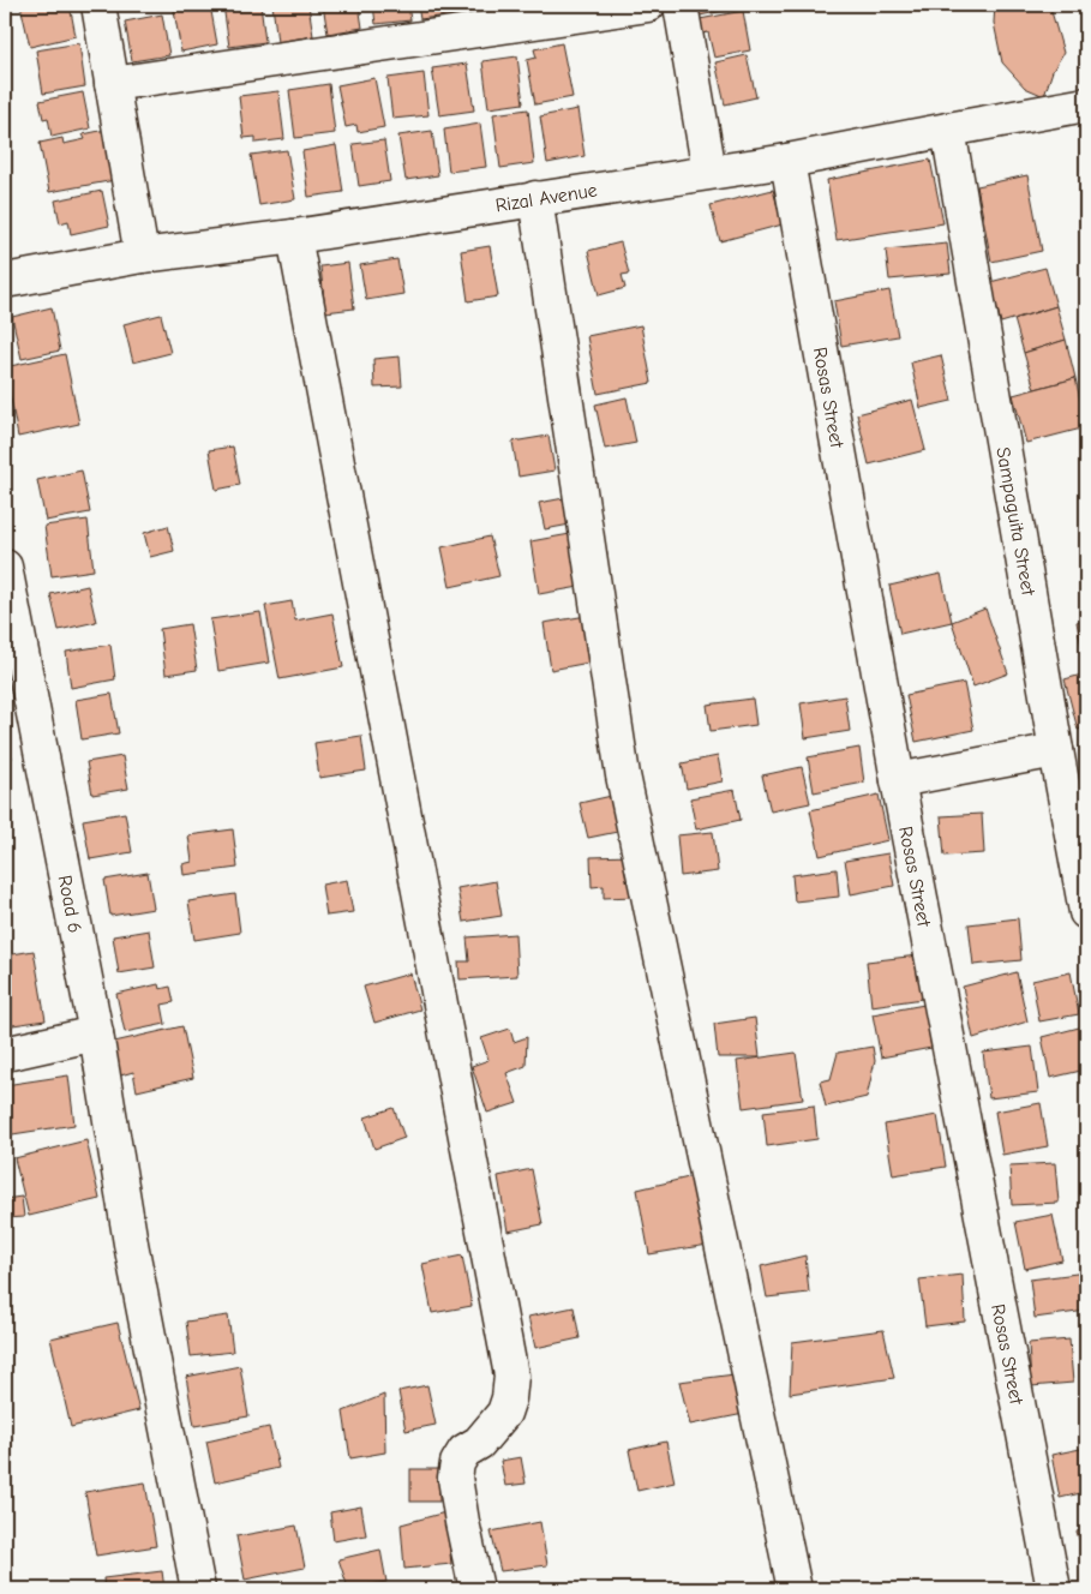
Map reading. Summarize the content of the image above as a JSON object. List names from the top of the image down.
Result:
{
  "streets": {
    "street": [
      "Rizal Avenue",
      "Rosas Street",
      "Sampaguita Street",
      "Road 6"
    ]
  },
  "crossings": [
    ["Rizal Avenue", "Rosas Street"],
    ["Rizal Avenue", "Sampaguita Street"]
  ]
}
